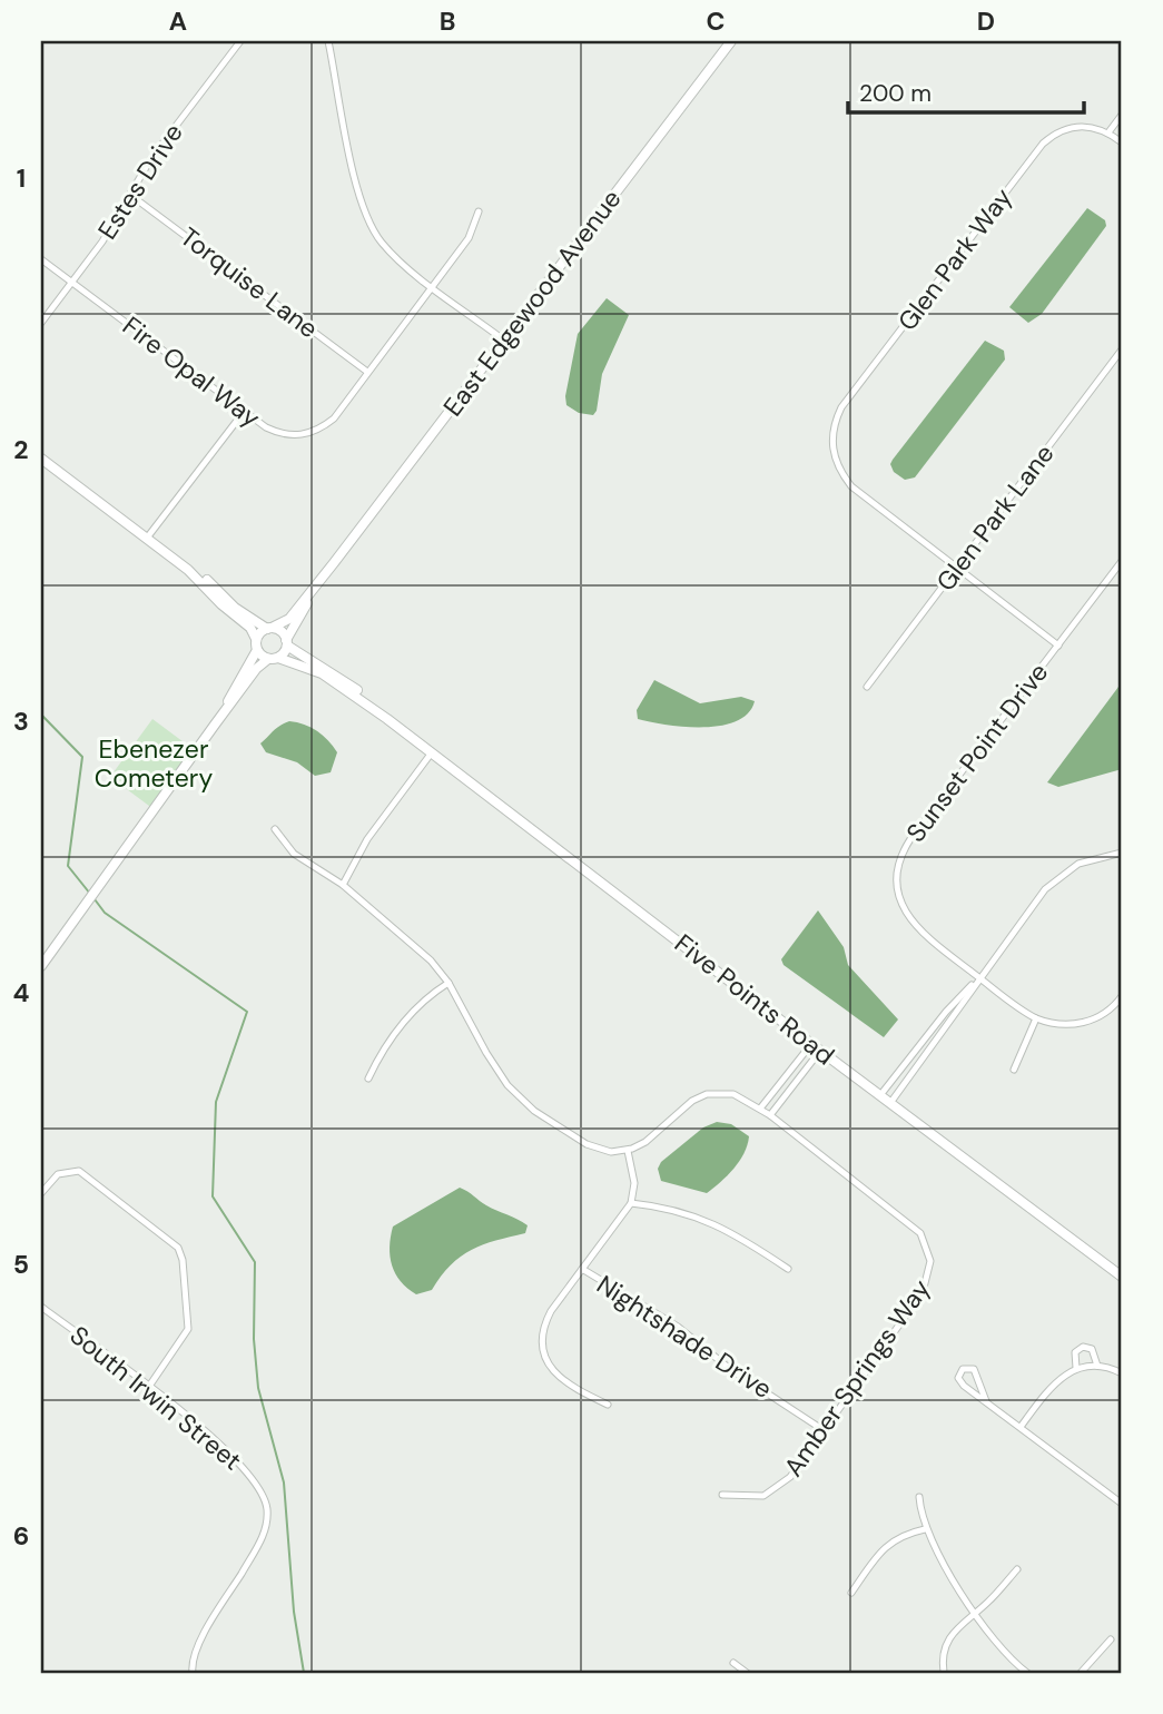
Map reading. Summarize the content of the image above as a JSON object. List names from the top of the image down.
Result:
{
  "streets": {
    "street": [
      "Estes Drive",
      "Glen Park Way",
      "Torquise Lane",
      "East Edgewood Avenue",
      "Fire Opal Way",
      "Glen Park Lane",
      "Sunset Point Drive",
      "Five Points Road",
      "Nightshade Drive",
      "Amber Springs Way",
      "South Irwin Street"
    ]
  },
  "crossings": [
    ["Estes Drive", "Torquise Lane"],
    ["Estes Drive", "Fire Opal Way"],
    ["Glen Park Way", "Glen Park Lane"],
    ["Torquise Lane", "Fire Opal Way"],
    ["Nightshade Drive", "Amber Springs Way"]
  ],
  "parks": ["Ebenezer Cometery"],
  "scale_bar": "200 m",
  "grid": {
    "columns": [
      "A",
      "B",
      "C",
      "D"
    ],
    "rows": [
      "1",
      "2",
      "3",
      "4",
      "5",
      "6"
    ]
  }
}
